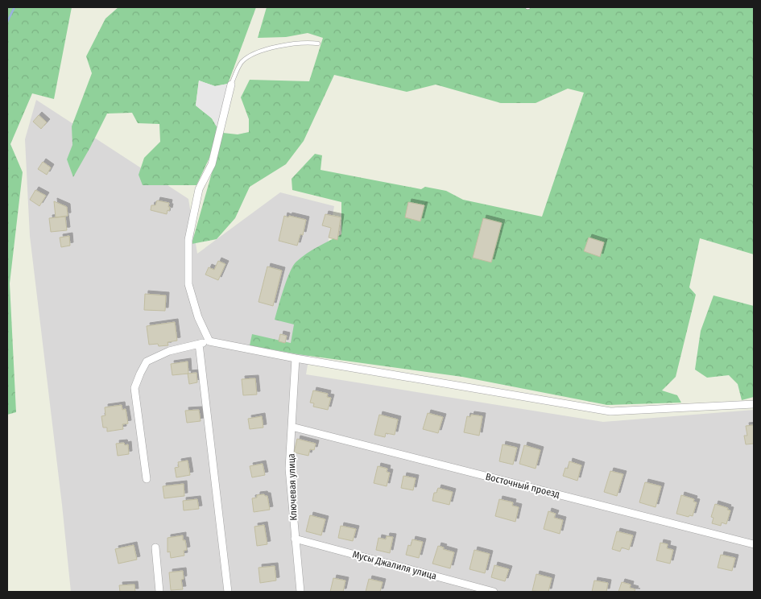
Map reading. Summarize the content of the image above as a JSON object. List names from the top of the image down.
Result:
{
  "streets": {
    "street": ["Восточный проезд", "Ключевая улица", "Мусы Джалиля улица"]
  },
  "crossings": [
    ["Восточный проезд", "Ключевая улица"],
    ["Ключевая улица", "Мусы Джалиля улица"]
  ]
}
